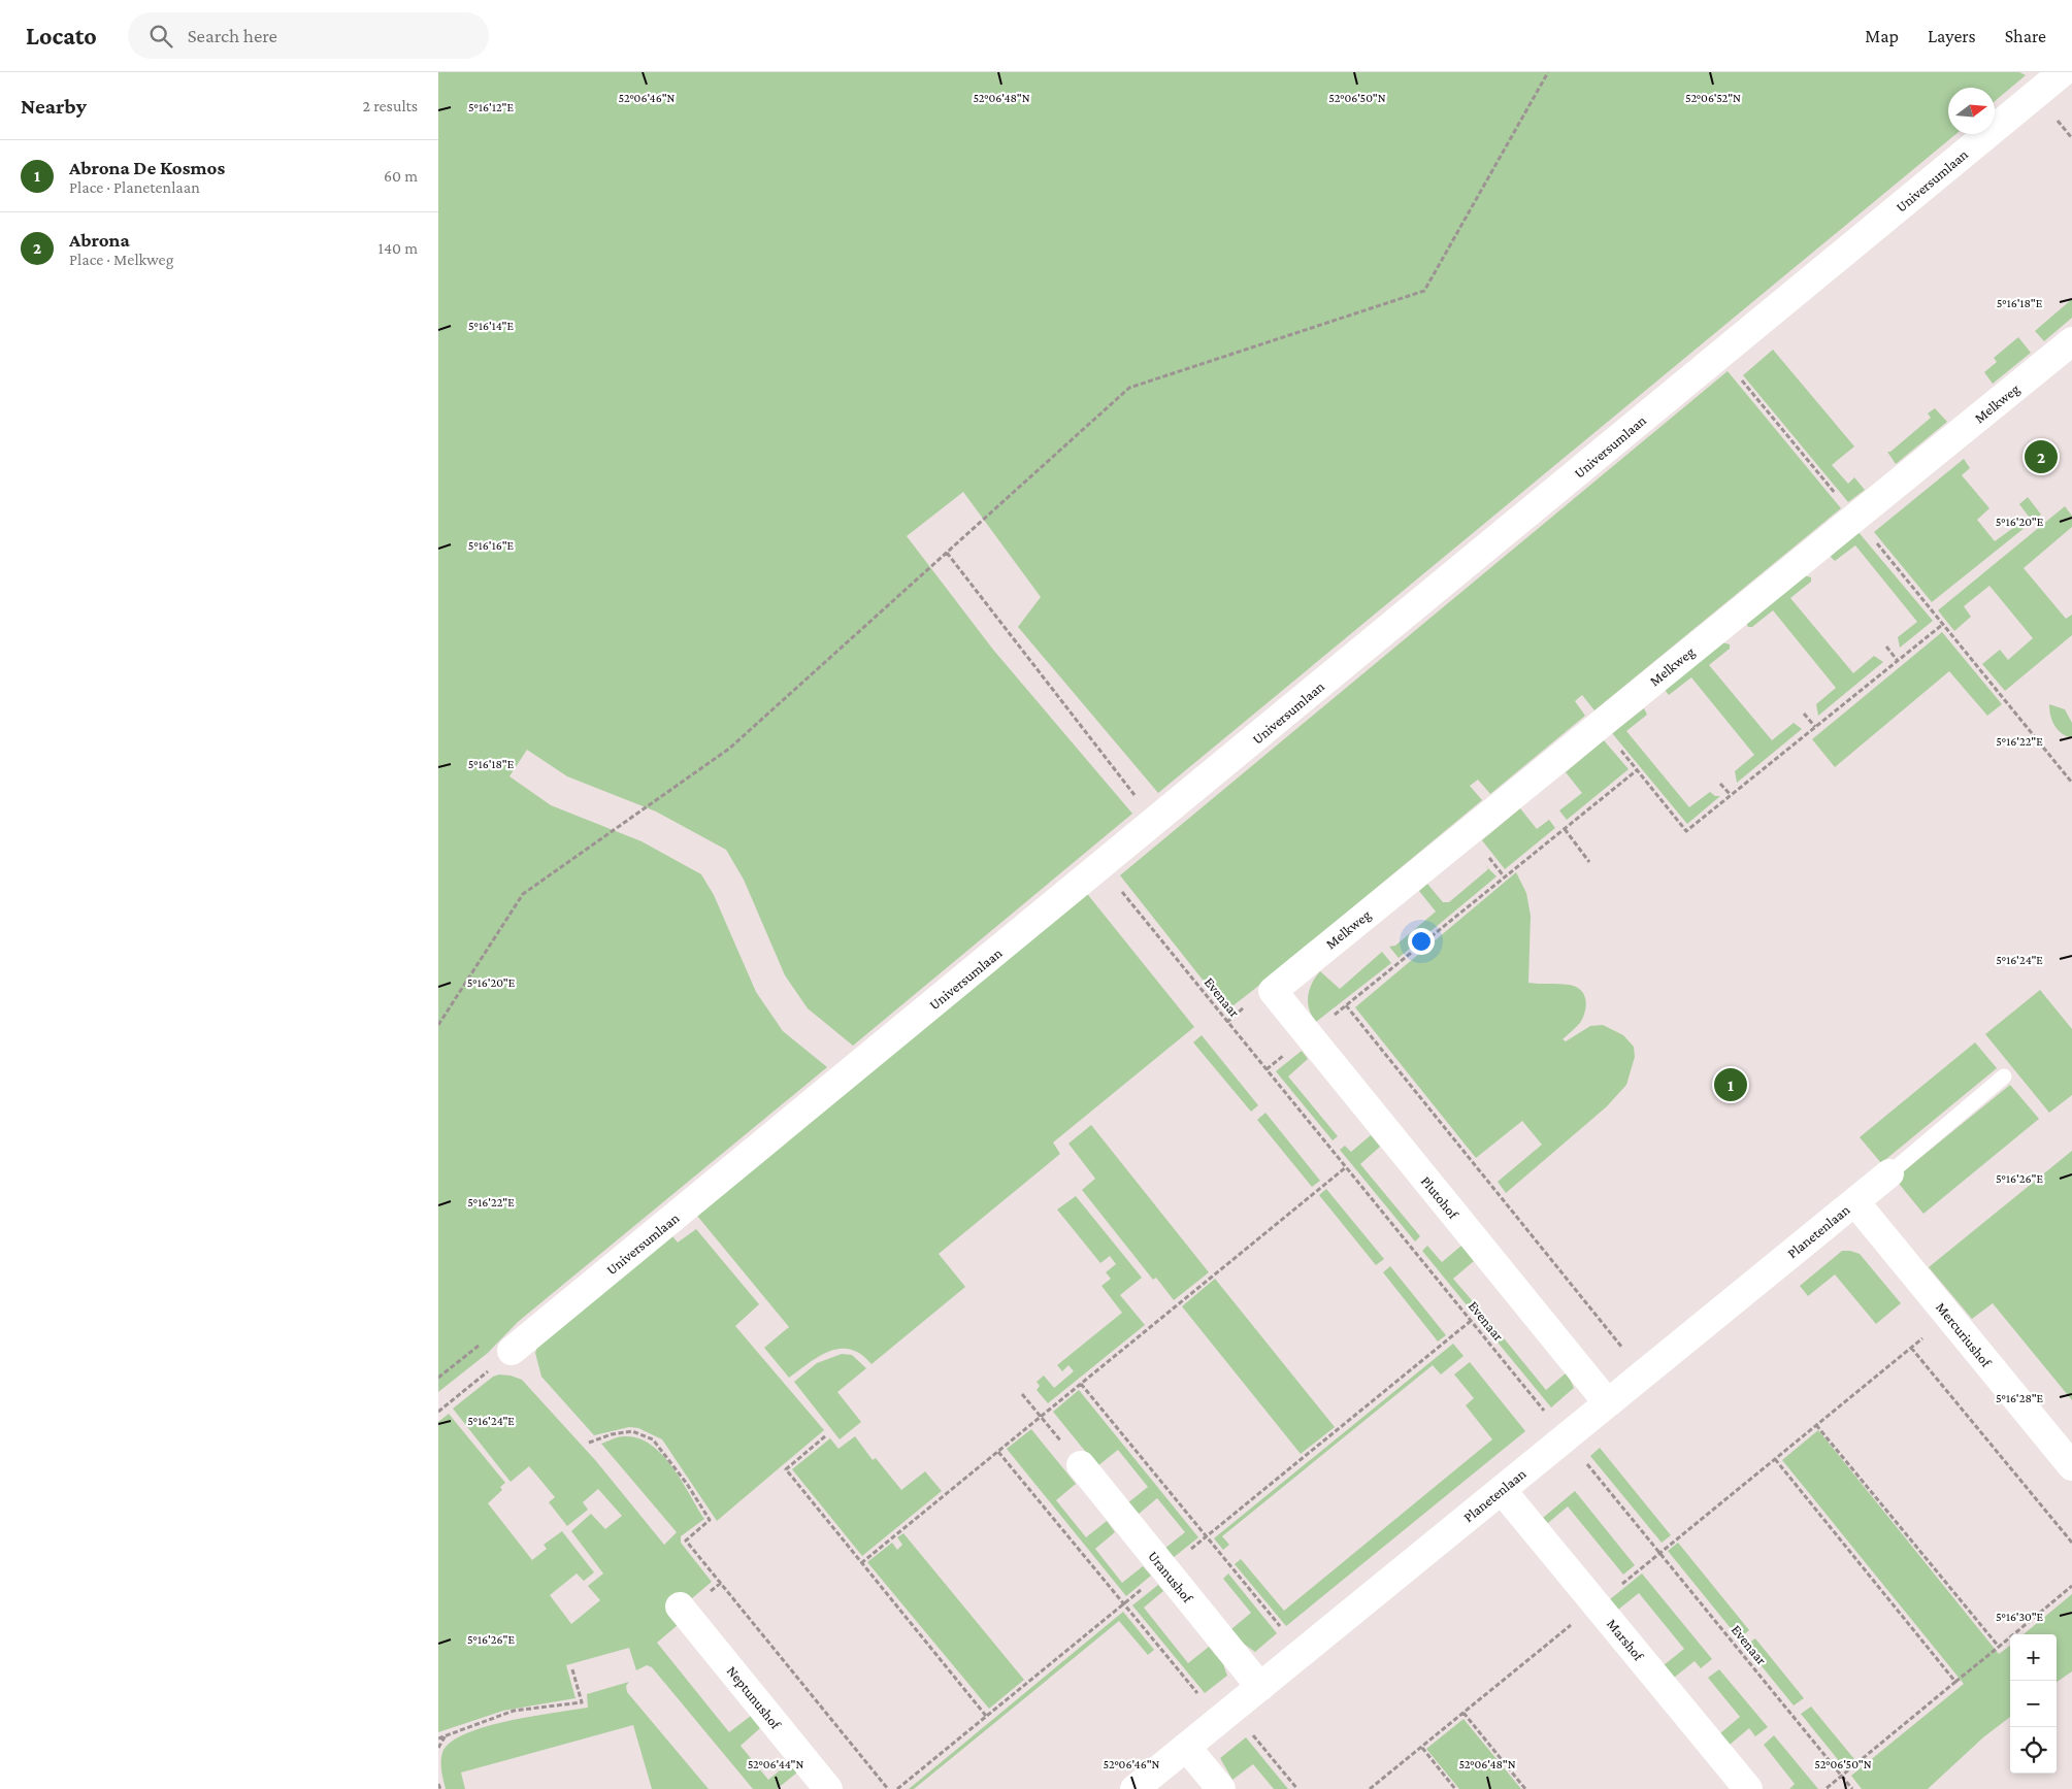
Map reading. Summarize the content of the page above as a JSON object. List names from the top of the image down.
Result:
{
  "streets": {
    "street": [
      "Universumlaan",
      "Melkweg",
      "Plutohof",
      "Planetenlaan",
      "Mercuriushof",
      "Uranushof",
      "Marshof",
      "Neptunushof"
    ],
    "path": ["Evenaar"]
  },
  "crossings": [
    ["Universumlaan", "Evenaar"],
    ["Melkweg", "Plutohof"],
    ["Evenaar", "Planetenlaan"],
    ["Plutohof", "Planetenlaan"],
    ["Planetenlaan", "Mercuriushof"],
    ["Planetenlaan", "Uranushof"],
    ["Planetenlaan", "Marshof"]
  ],
  "north": "right",
  "page": {
    "header": "Locato",
    "search": "Search here",
    "nav": ["Map", "Layers", "Share"],
    "heading": ["Nearby", "2 results"],
    "list": [
      {
        "mark": "1",
        "name": "Abrona De Kosmos",
        "note": "Place · Planetenlaan",
        "value": "60 m"
      },
      {
        "mark": "2",
        "name": "Abrona",
        "note": "Place · Melkweg",
        "value": "140 m"
      }
    ],
    "pins": ["2", "1"],
    "map_buttons": ["+", "−"]
  },
  "coordinates": [
    "52°06'46\"N",
    "52°06'48\"N",
    "52°06'50\"N",
    "52°06'52\"N",
    "5°16'12\"E",
    "5°16'18\"E",
    "5°16'14\"E",
    "5°16'20\"E",
    "5°16'16\"E",
    "5°16'22\"E",
    "5°16'24\"E",
    "5°16'26\"E",
    "5°16'28\"E",
    "5°16'30\"E",
    "52°06'44\"N"
  ]
}
